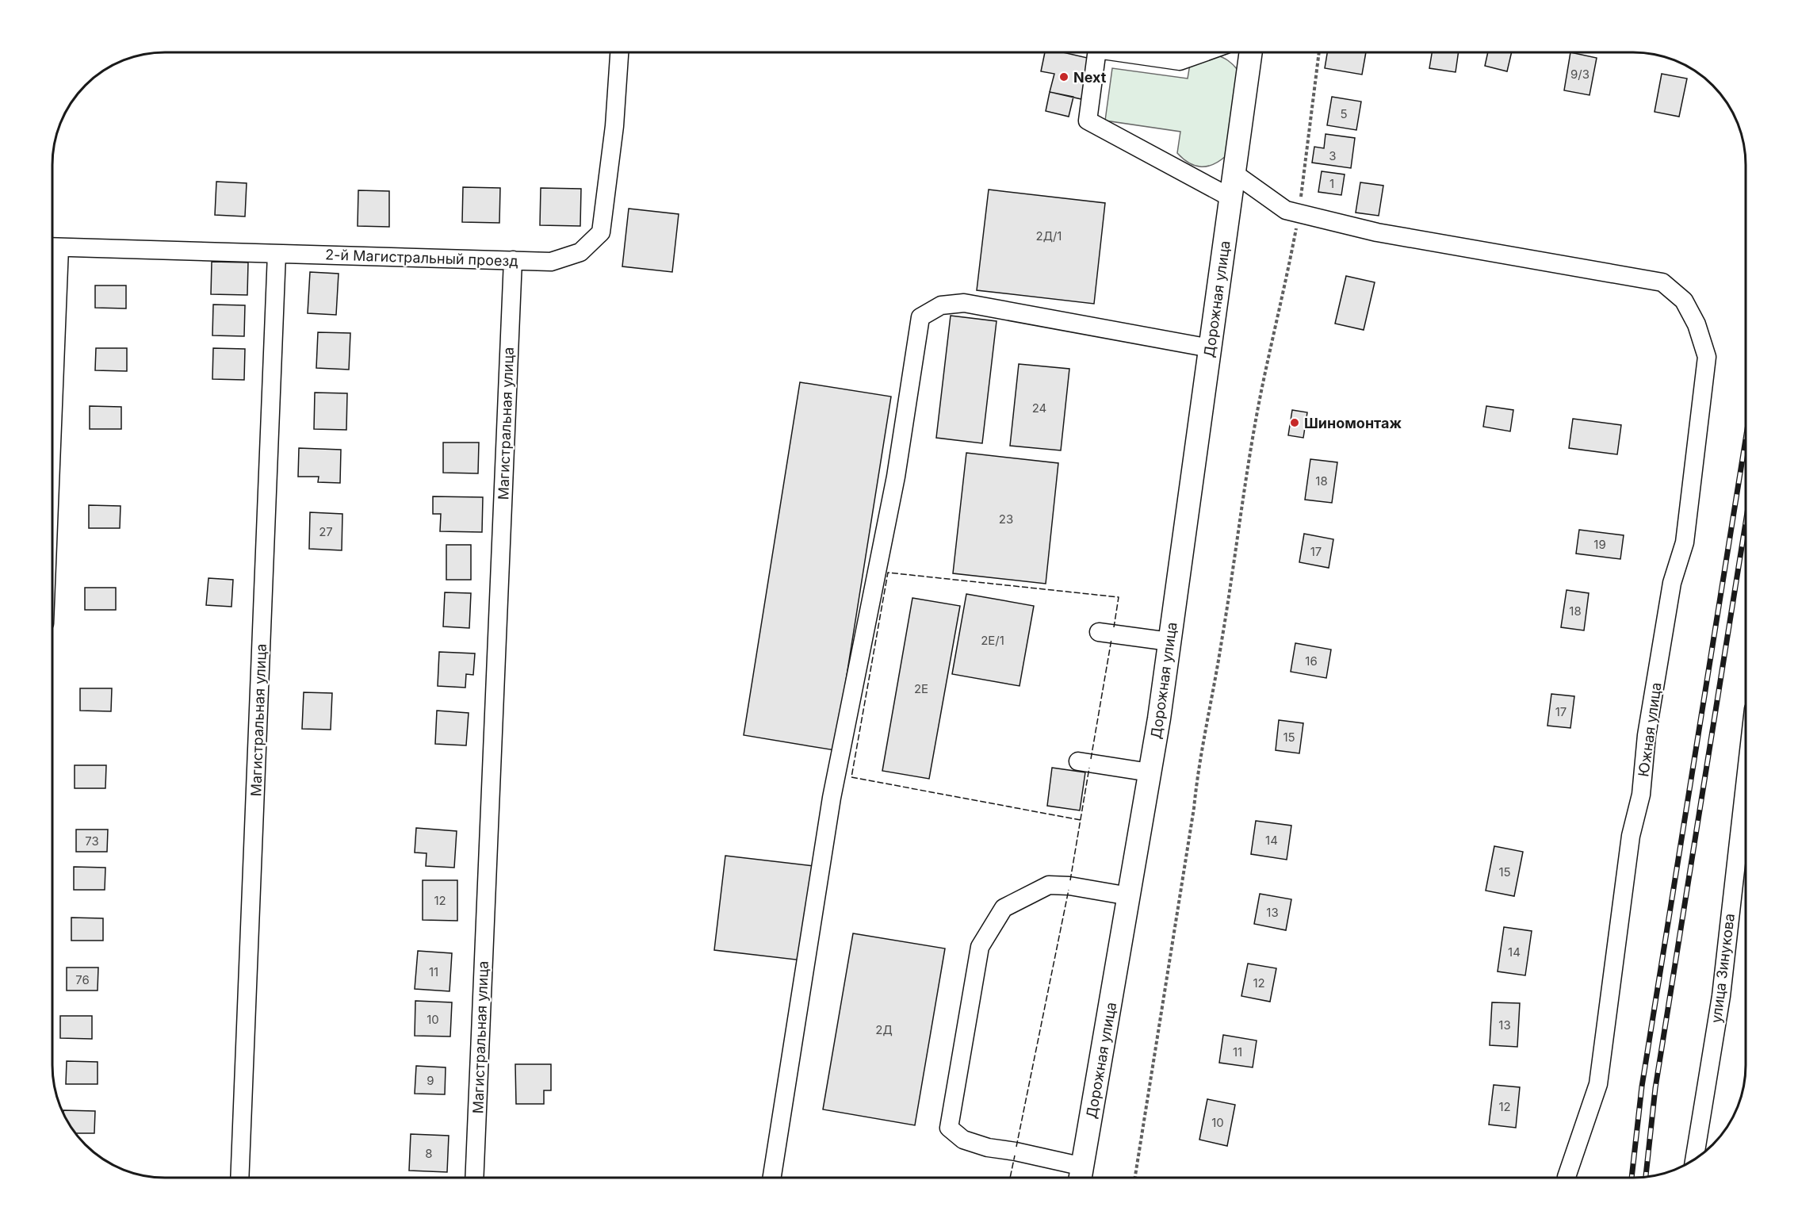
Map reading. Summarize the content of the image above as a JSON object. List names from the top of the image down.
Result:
{
  "streets": {
    "main road": ["Дорожная улица"],
    "street": [
      "2-й Магистральный проезд",
      "Магистральная улица",
      "Южная улица",
      "улица Зинукова"
    ]
  },
  "crossings": [
    ["2-й Магистральный проезд", "Магистральная улица"]
  ],
  "places": ["Next", "Шиномонтаж"],
  "house_numbers": [
    "9/3",
    "5",
    "3",
    "1",
    "2Д/1",
    "24",
    "18",
    "23",
    "27",
    "19",
    "17",
    "18",
    "2Е/1",
    "16",
    "2Е",
    "17",
    "15",
    "14",
    "73",
    "15",
    "12",
    "13",
    "14",
    "11",
    "76",
    "12",
    "10",
    "13",
    "2Д",
    "11",
    "9",
    "12",
    "10",
    "8"
  ]
}
